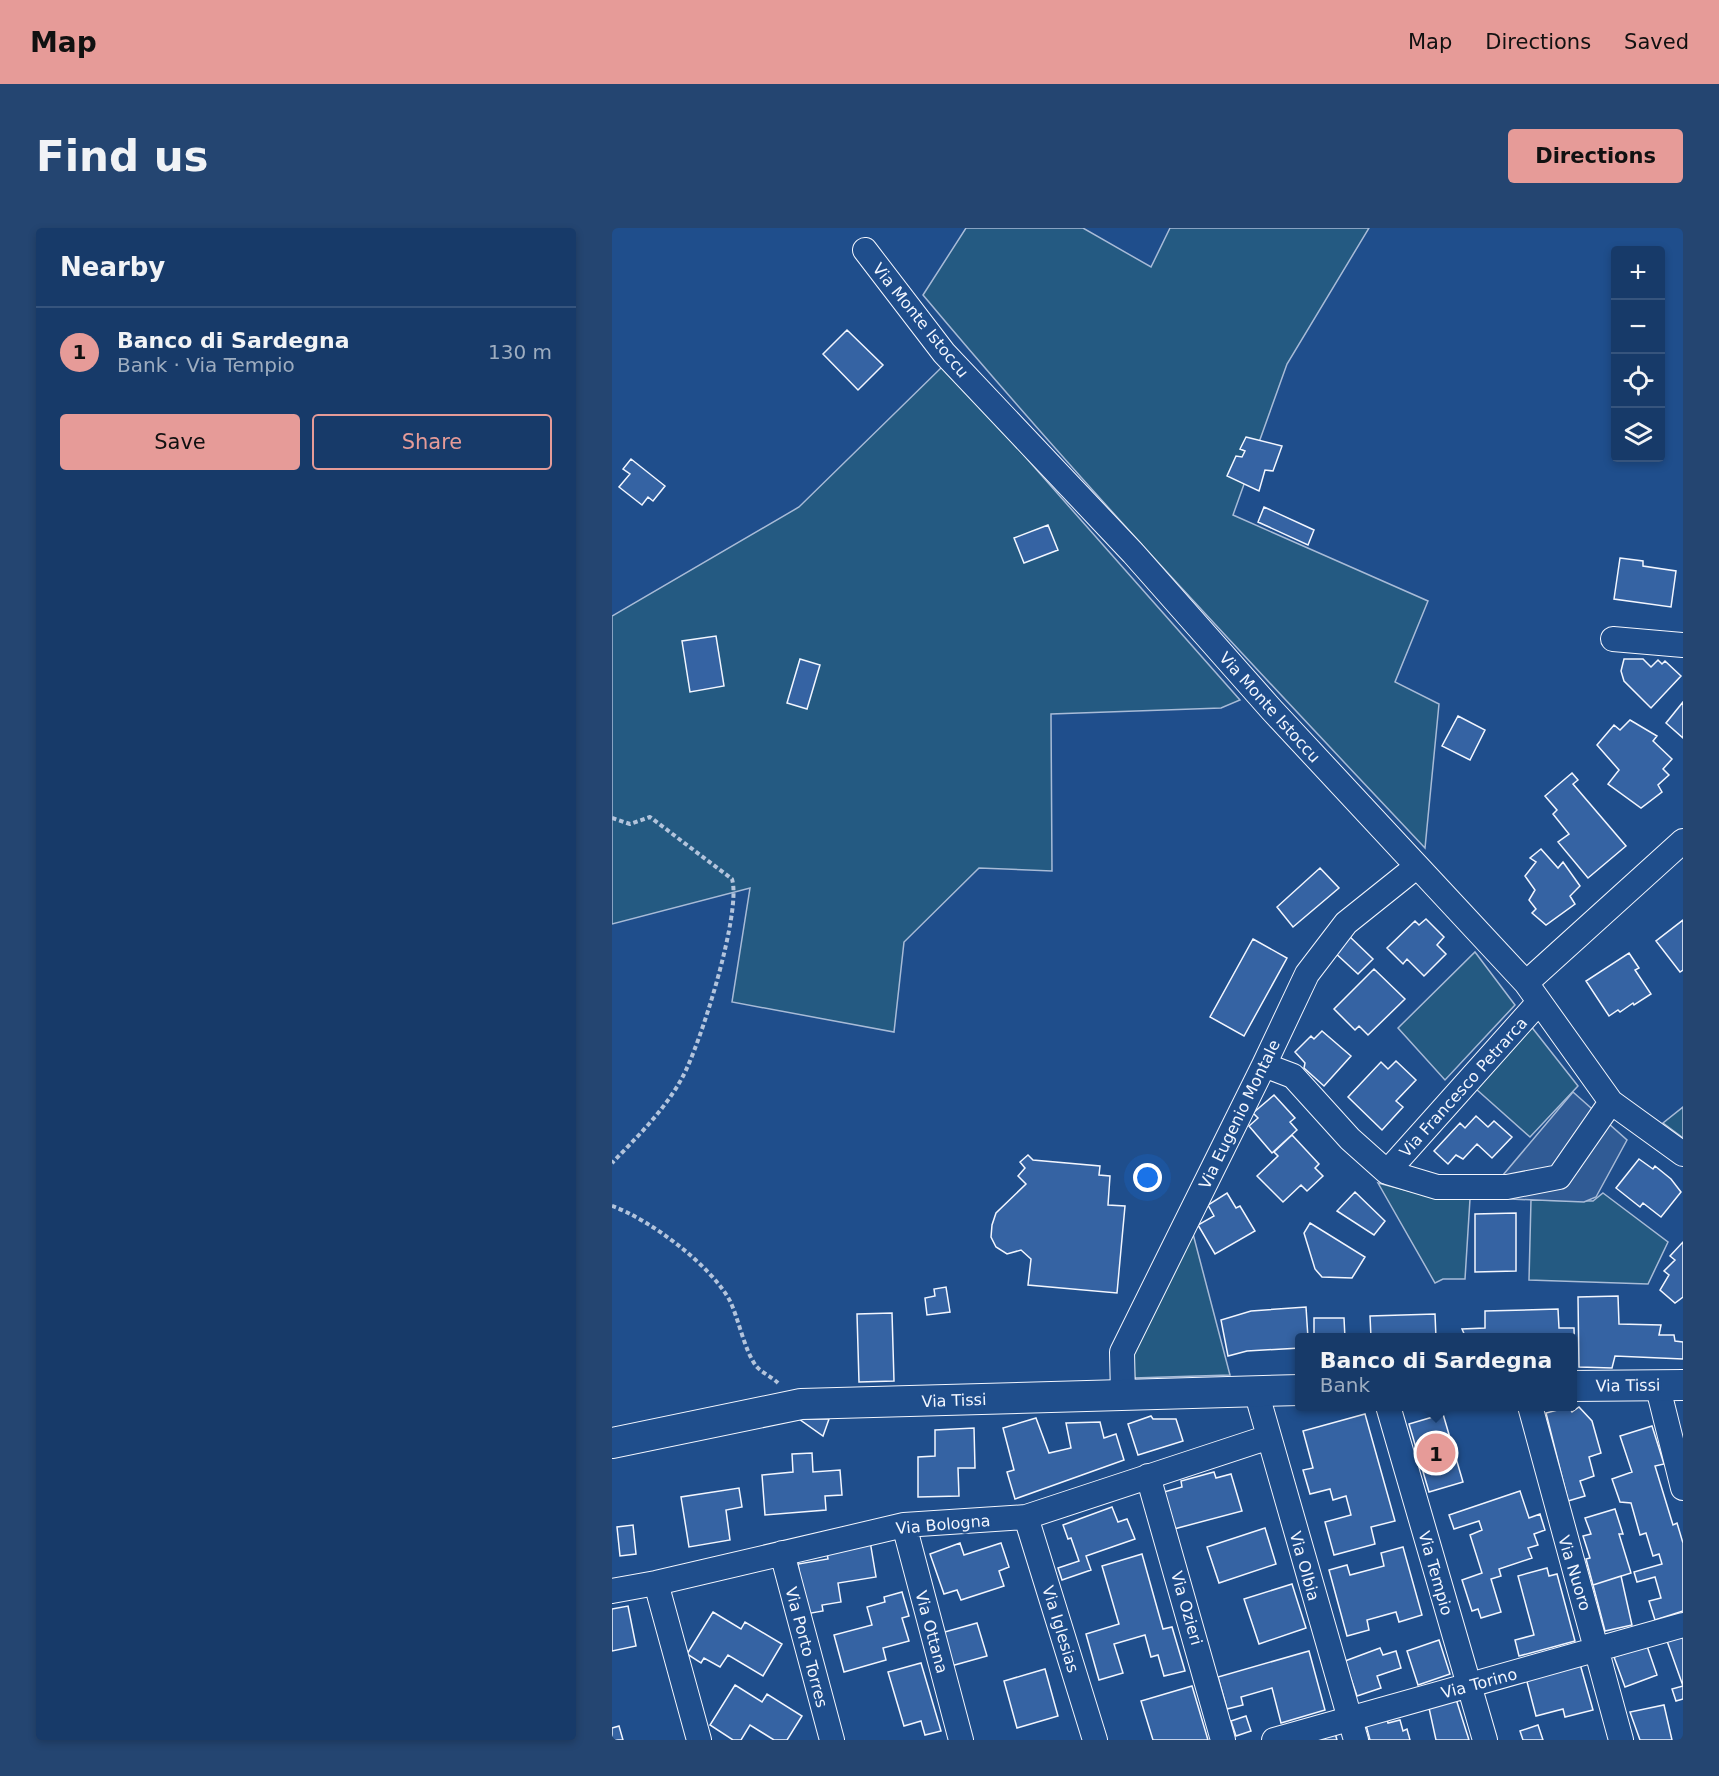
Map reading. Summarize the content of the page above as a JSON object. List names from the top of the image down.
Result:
{
  "streets": {
    "main road": ["Via Tissi"],
    "street": [
      "Via Monte Istoccu",
      "Via Francesco Petrarca",
      "Via Eugenio Montale",
      "Via Bologna",
      "Via Olbia",
      "Via Tempio",
      "Via Nuoro",
      "Via Ozieri",
      "Via Iglesias",
      "Via Ottana",
      "Via Porto Torres",
      "Via Torino"
    ]
  },
  "crossings": [
    ["Via Monte Istoccu", "Via Francesco Petrarca"],
    ["Via Monte Istoccu", "Via Eugenio Montale"],
    ["Via Eugenio Montale", "Via Tissi"],
    ["Via Tissi", "Via Olbia"],
    ["Via Bologna", "Via Olbia"],
    ["Via Bologna", "Via Ozieri"],
    ["Via Bologna", "Via Iglesias"],
    ["Via Bologna", "Via Ottana"],
    ["Via Bologna", "Via Porto Torres"],
    ["Via Olbia", "Via Torino"],
    ["Via Tempio", "Via Torino"],
    ["Via Nuoro", "Via Torino"]
  ],
  "page": {
    "header": "Map",
    "nav": ["Map", "Directions", "Saved"],
    "buttons": [
      "Directions",
      ["Save", "Share"]
    ],
    "title": "Find us",
    "heading": "Nearby",
    "map_buttons": ["+", "−"],
    "list": [
      {
        "mark": "1",
        "name": "Banco di Sardegna",
        "note": "Bank · Via Tempio",
        "value": "130 m"
      }
    ],
    "popup": ["Banco di Sardegna", "Bank"],
    "pins": "1"
  }
}
